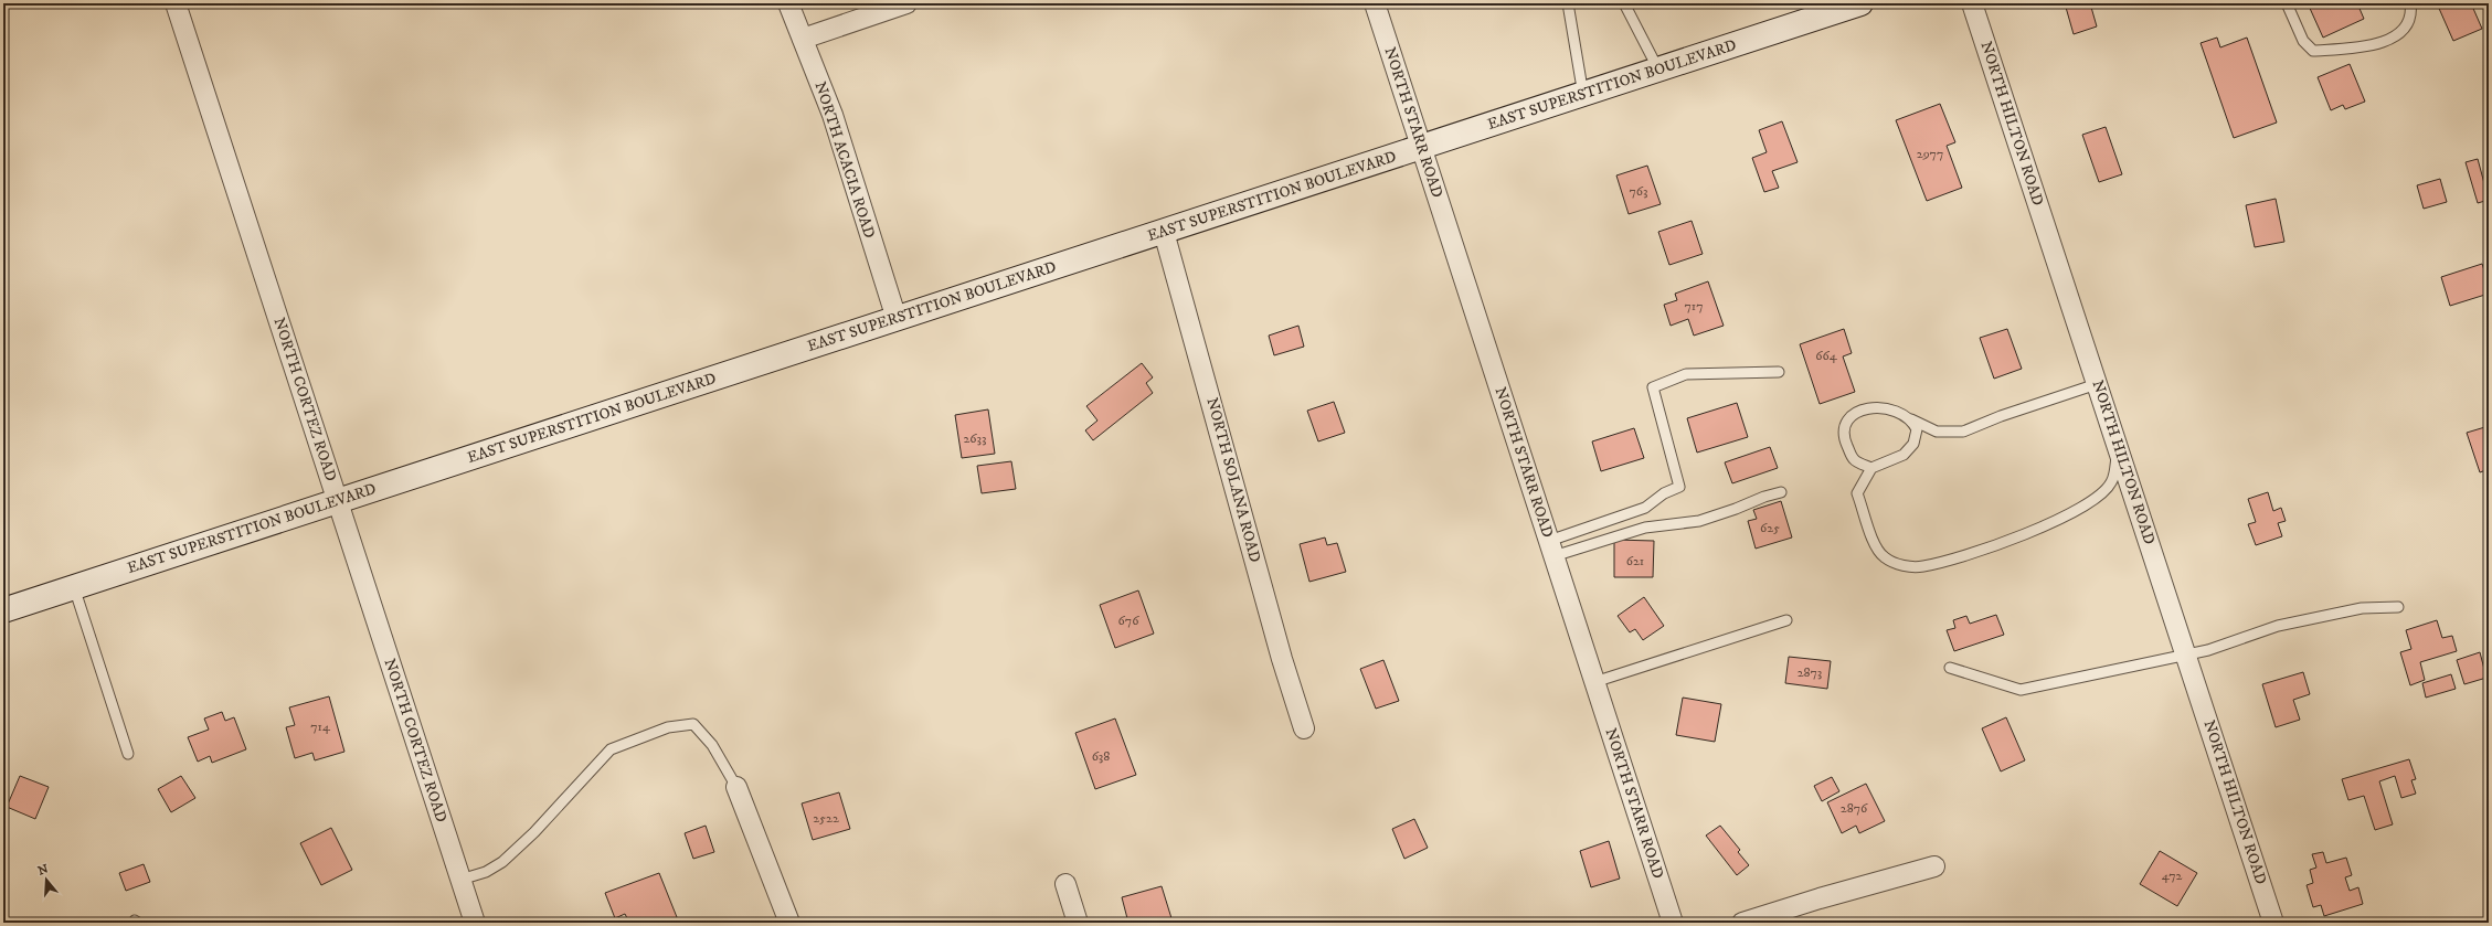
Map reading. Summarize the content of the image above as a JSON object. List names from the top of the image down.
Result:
{
  "streets": {
    "main road": ["EAST SUPERSTITION BOULEVARD"],
    "street": [
      "NORTH STARR ROAD",
      "NORTH HILTON ROAD",
      "NORTH ACACIA ROAD",
      "NORTH CORTEZ ROAD",
      "NORTH SOLANA ROAD"
    ]
  },
  "crossings": [
    ["EAST SUPERSTITION BOULEVARD", "NORTH STARR ROAD"],
    ["EAST SUPERSTITION BOULEVARD", "NORTH ACACIA ROAD"],
    ["EAST SUPERSTITION BOULEVARD", "NORTH CORTEZ ROAD"],
    ["EAST SUPERSTITION BOULEVARD", "NORTH SOLANA ROAD"]
  ],
  "house_numbers": [
    "2977",
    "763",
    "717",
    "664",
    "2633",
    "625",
    "621",
    "676",
    "2873",
    "714",
    "638",
    "2876",
    "2522",
    "472"
  ],
  "north": "top"
}
